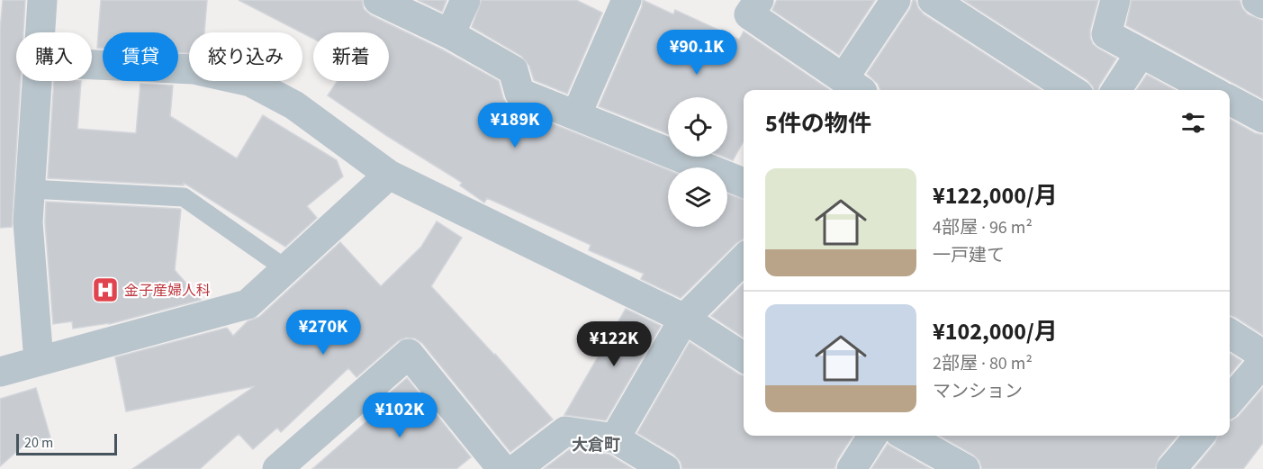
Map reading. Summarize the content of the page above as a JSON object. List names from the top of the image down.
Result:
{
  "districts": ["大倉町"],
  "places": {
    "hospital": ["金子産婦人科"]
  },
  "scale_bar": "20 m",
  "page": {
    "price": [
      "¥90.1K",
      "¥189K",
      "¥270K",
      "¥122K",
      "¥102K"
    ],
    "chip": [
      "購入",
      "賃貸",
      "絞り込み",
      "新着"
    ],
    "heading": "5件の物件",
    "list": [
      {
        "name": "¥122,000/月",
        "note": "4部屋 · 96 m² · 一戸建て"
      },
      {
        "name": "¥102,000/月",
        "note": "2部屋 · 80 m² · マンション"
      }
    ],
    "scale": "20 m"
  }
}
